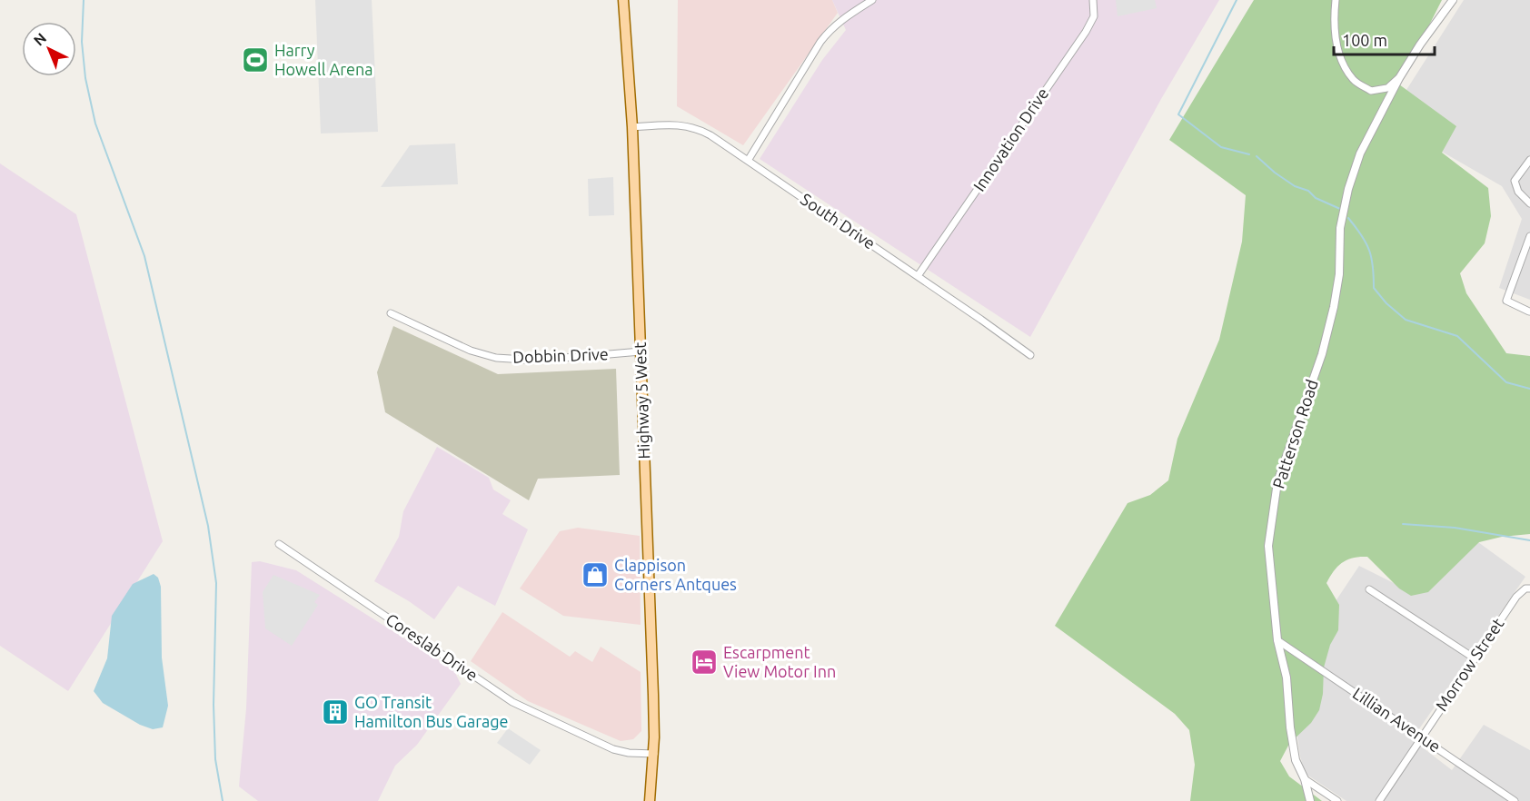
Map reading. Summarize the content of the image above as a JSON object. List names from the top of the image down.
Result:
{
  "streets": {
    "main road": ["Highway 5 West"],
    "street": [
      "Innovation Drive",
      "South Drive",
      "Dobbin Drive",
      "Patterson Road",
      "Coreslab Drive",
      "Morrow Street",
      "Lillian Avenue"
    ]
  },
  "crossings": [
    ["Innovation Drive", "South Drive"],
    ["South Drive", "Highway 5 West"],
    ["Dobbin Drive", "Highway 5 West"],
    ["Highway 5 West", "Coreslab Drive"],
    ["Patterson Road", "Lillian Avenue"],
    ["Morrow Street", "Lillian Avenue"]
  ],
  "places": {
    "sports": ["Harry Howell Arena"],
    "shop": ["Clappison Corners Antques"],
    "hotel": ["Escarpment View Motor Inn"],
    "building": ["GO Transit Hamilton Bus Garage"]
  },
  "scale_bar": "100 m",
  "north": "top left"
}
